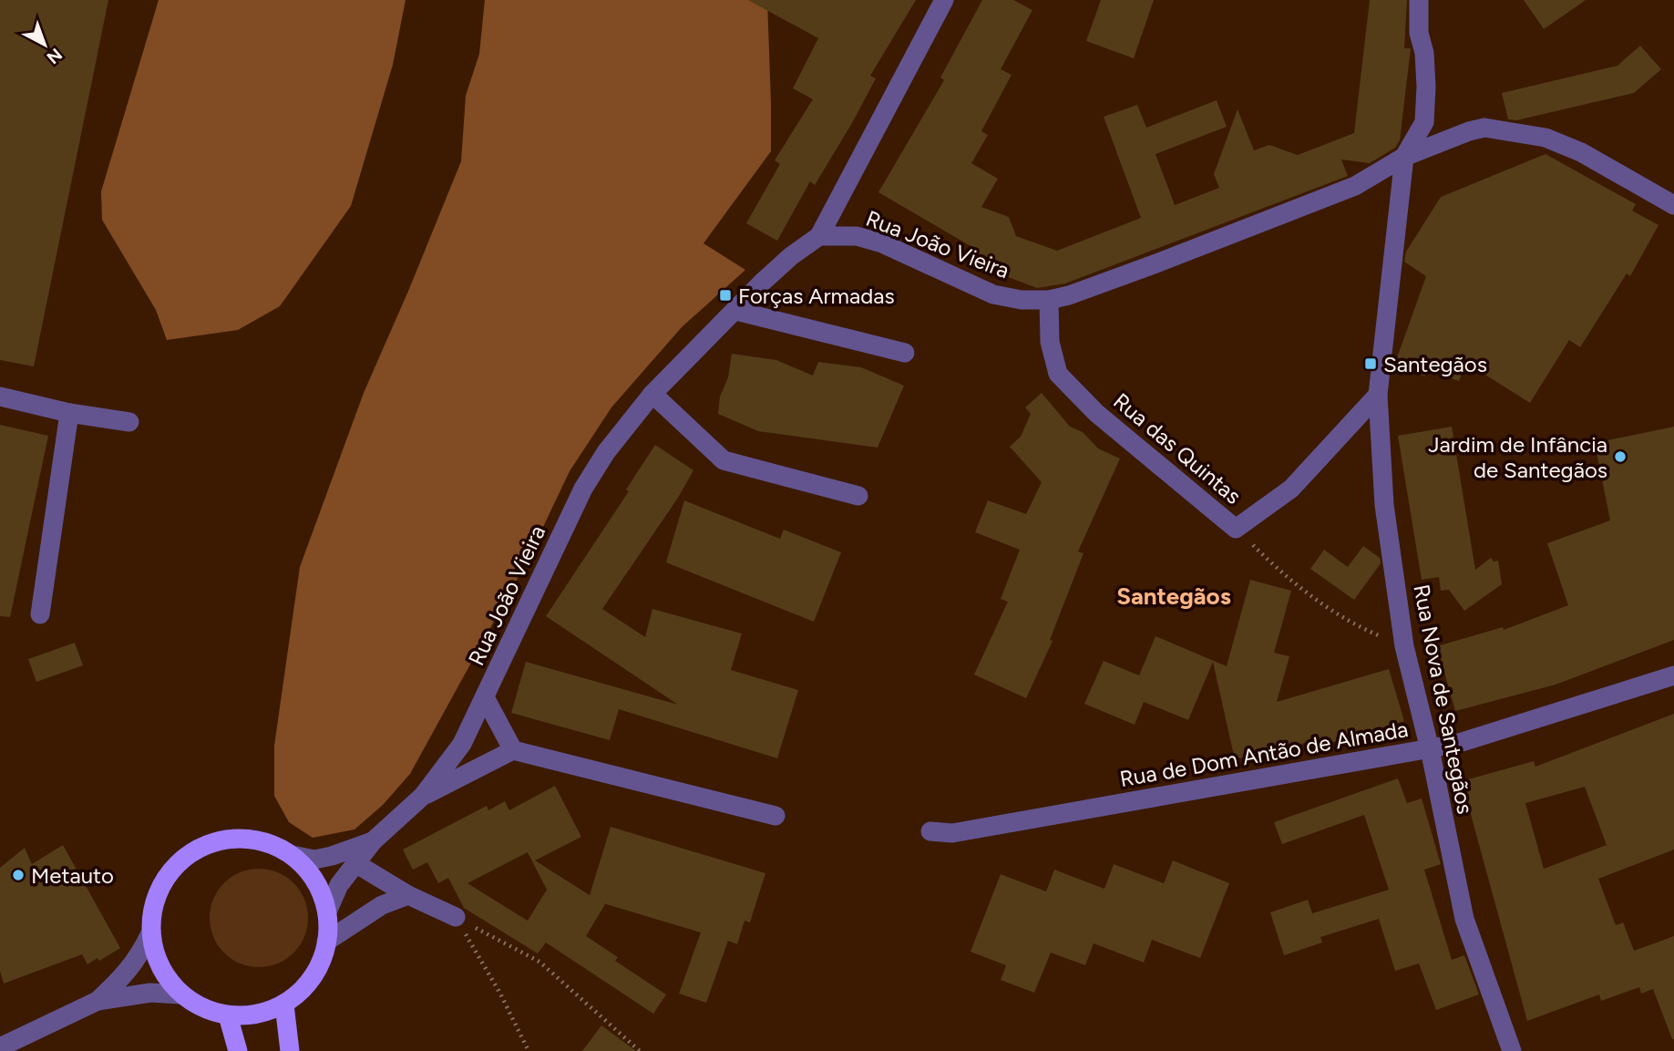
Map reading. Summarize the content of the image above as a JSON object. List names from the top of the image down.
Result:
{
  "streets": {
    "street": [
      "Rua João Vieira",
      "Rua das Quintas",
      "Rua Nova de Santegãos",
      "Rua de Dom Antão de Almada"
    ]
  },
  "crossings": [
    ["Rua João Vieira", "Rua das Quintas"],
    ["Rua João Vieira", "Rua Nova de Santegãos"],
    ["Rua das Quintas", "Rua Nova de Santegãos"],
    ["Rua Nova de Santegãos", "Rua de Dom Antão de Almada"]
  ],
  "districts": ["Santegãos"],
  "places": {
    "transit": ["Forças Armadas", "Santegãos"],
    "other": ["Jardim de Infância de Santegãos", "Metauto"]
  },
  "north": "bottom right"
}
